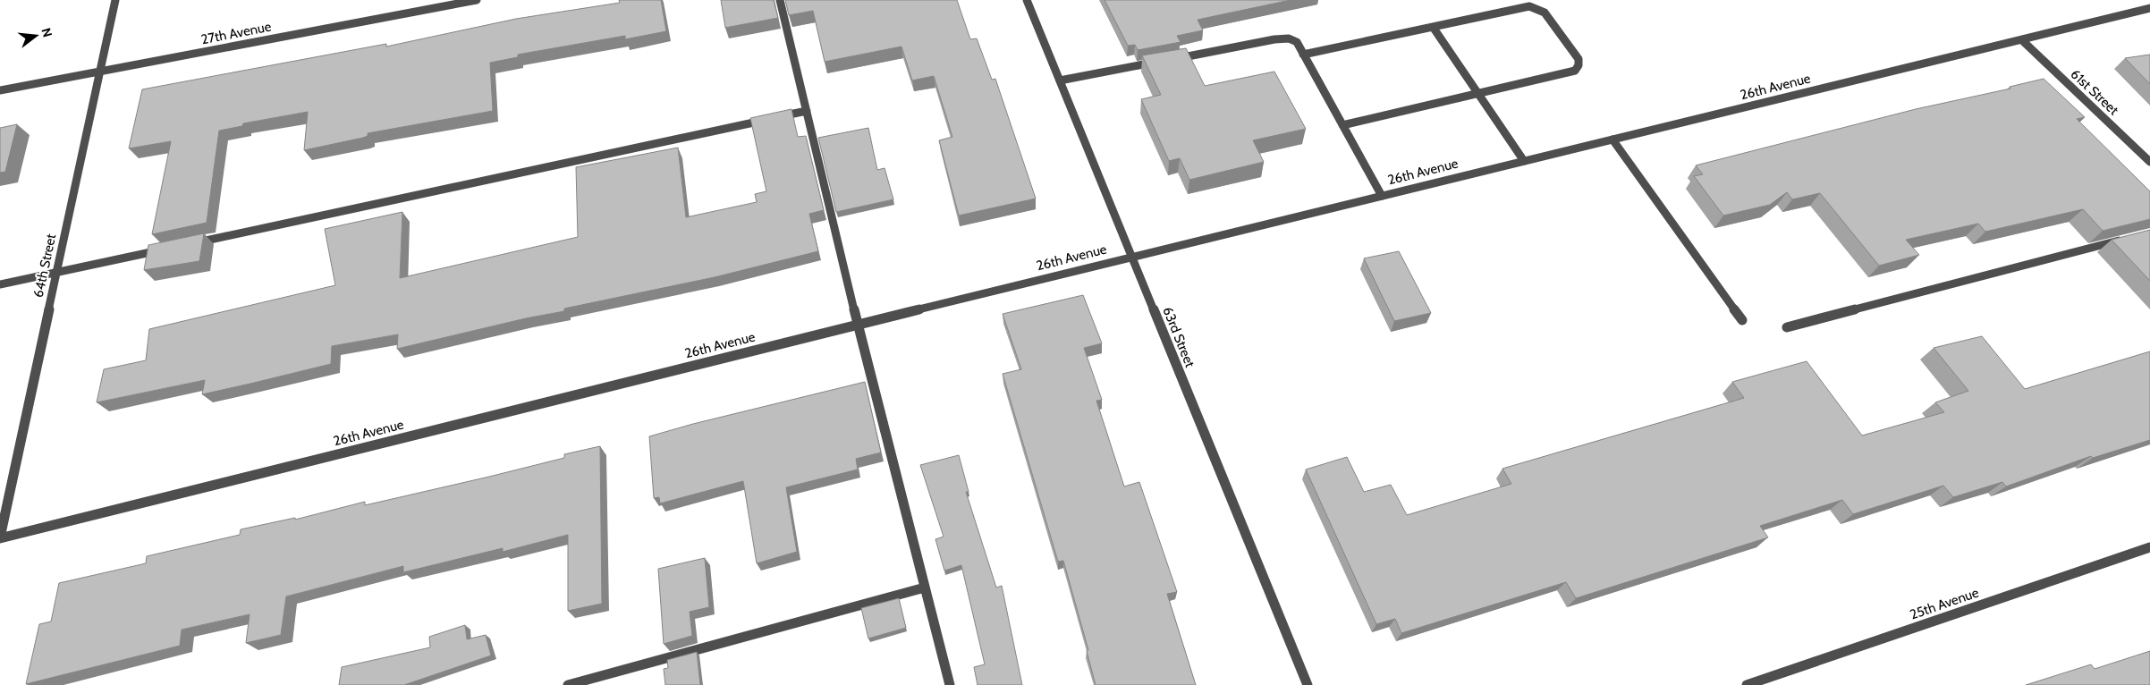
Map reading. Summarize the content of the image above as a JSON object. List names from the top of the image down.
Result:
{
  "streets": {
    "street": [
      "27th Avenue",
      "26th Avenue",
      "61st Street",
      "64th Street",
      "63rd Street",
      "25th Avenue"
    ]
  },
  "crossings": [
    ["27th Avenue", "64th Street"],
    ["26th Avenue", "61st Street"],
    ["26th Avenue", "64th Street"],
    ["26th Avenue", "63rd Street"]
  ],
  "north": "right"
}
